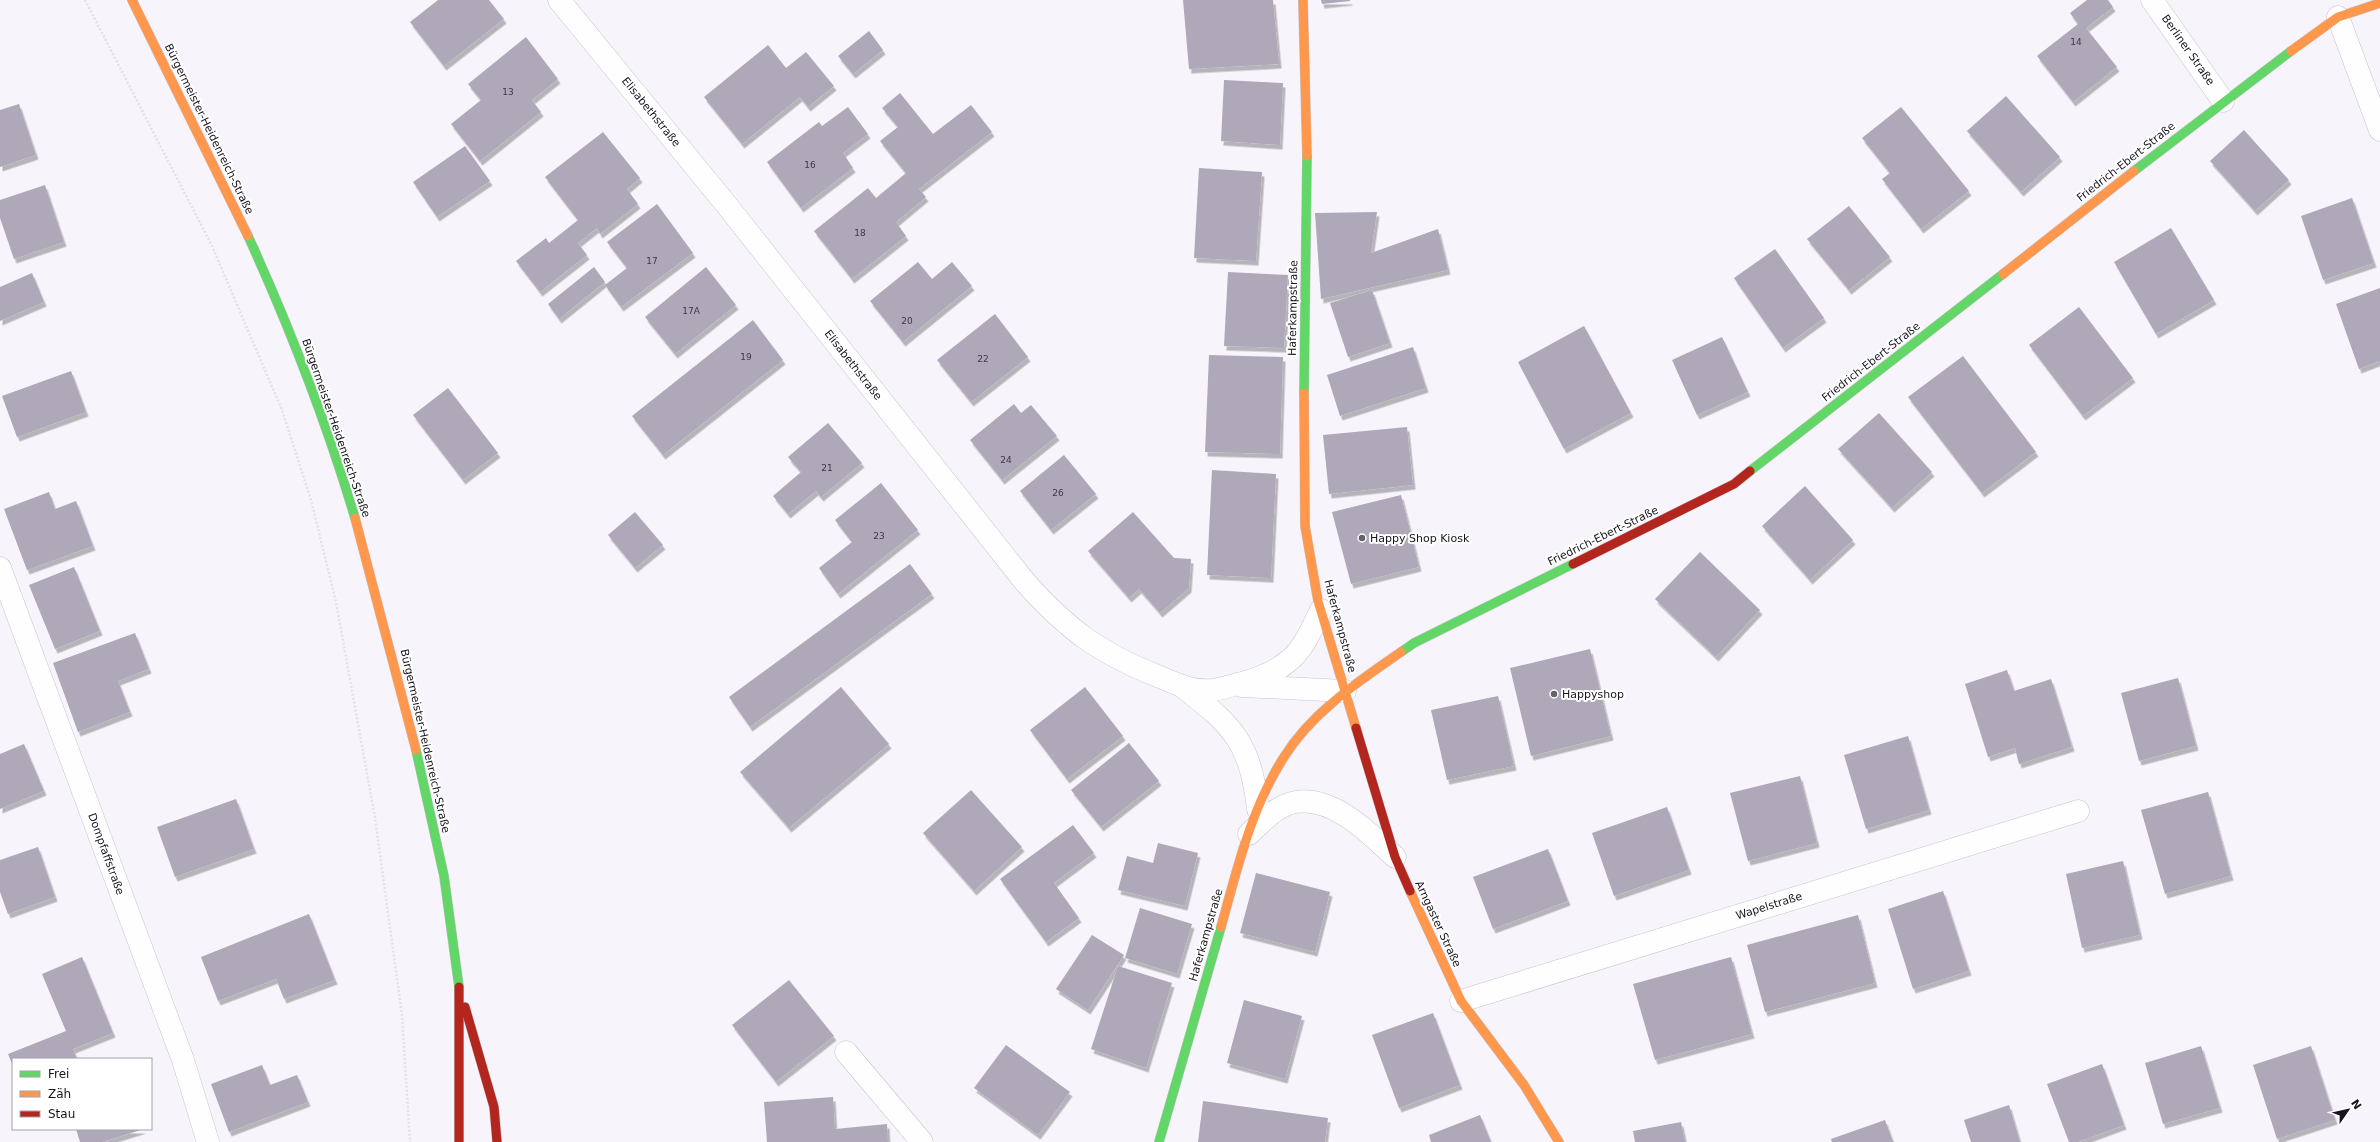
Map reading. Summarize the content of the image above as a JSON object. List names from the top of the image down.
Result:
{
  "streets": {
    "street": [
      "Berliner Straße",
      "Elisabethstraße",
      "Bürgermeister-Heidenreich-Straße",
      "Friedrich-Ebert-Straße",
      "Haferkampstraße",
      "Dompfaffstraße",
      "Wapelstraße",
      "Arngaster Straße"
    ]
  },
  "crossings": [
    ["Berliner Straße", "Friedrich-Ebert-Straße"],
    ["Friedrich-Ebert-Straße", "Haferkampstraße"],
    ["Friedrich-Ebert-Straße", "Arngaster Straße"],
    ["Haferkampstraße", "Arngaster Straße"],
    ["Wapelstraße", "Arngaster Straße"]
  ],
  "places": ["Happy Shop Kiosk", "Happyshop"],
  "house_numbers": [
    "14",
    "13",
    "16",
    "18",
    "17",
    "17A",
    "20",
    "19",
    "22",
    "24",
    "21",
    "26",
    "23"
  ],
  "legend": ["Frei", "Zäh", "Stau"],
  "north": "top right"
}
